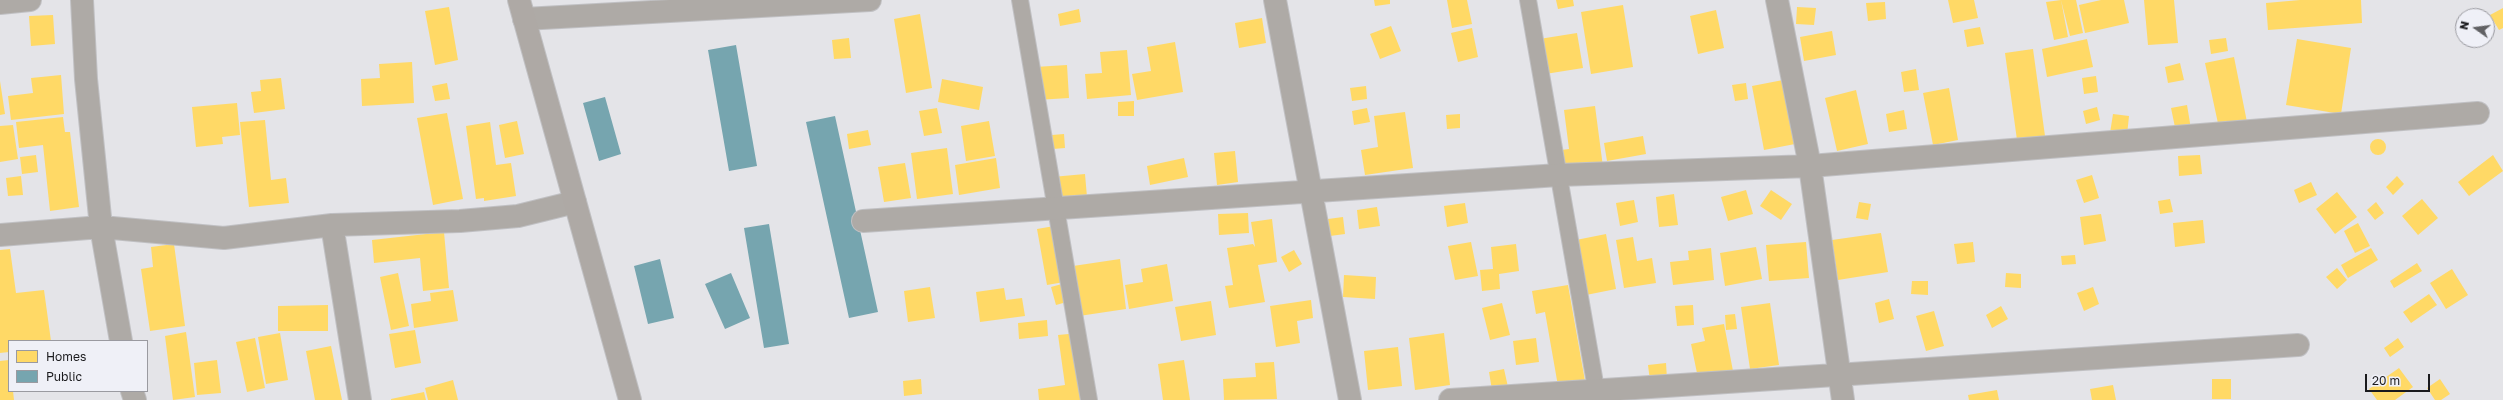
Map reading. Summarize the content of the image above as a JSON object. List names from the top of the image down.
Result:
{
  "legend": ["Homes", "Public"],
  "scale_bar": "20 m",
  "north": "left"
}
